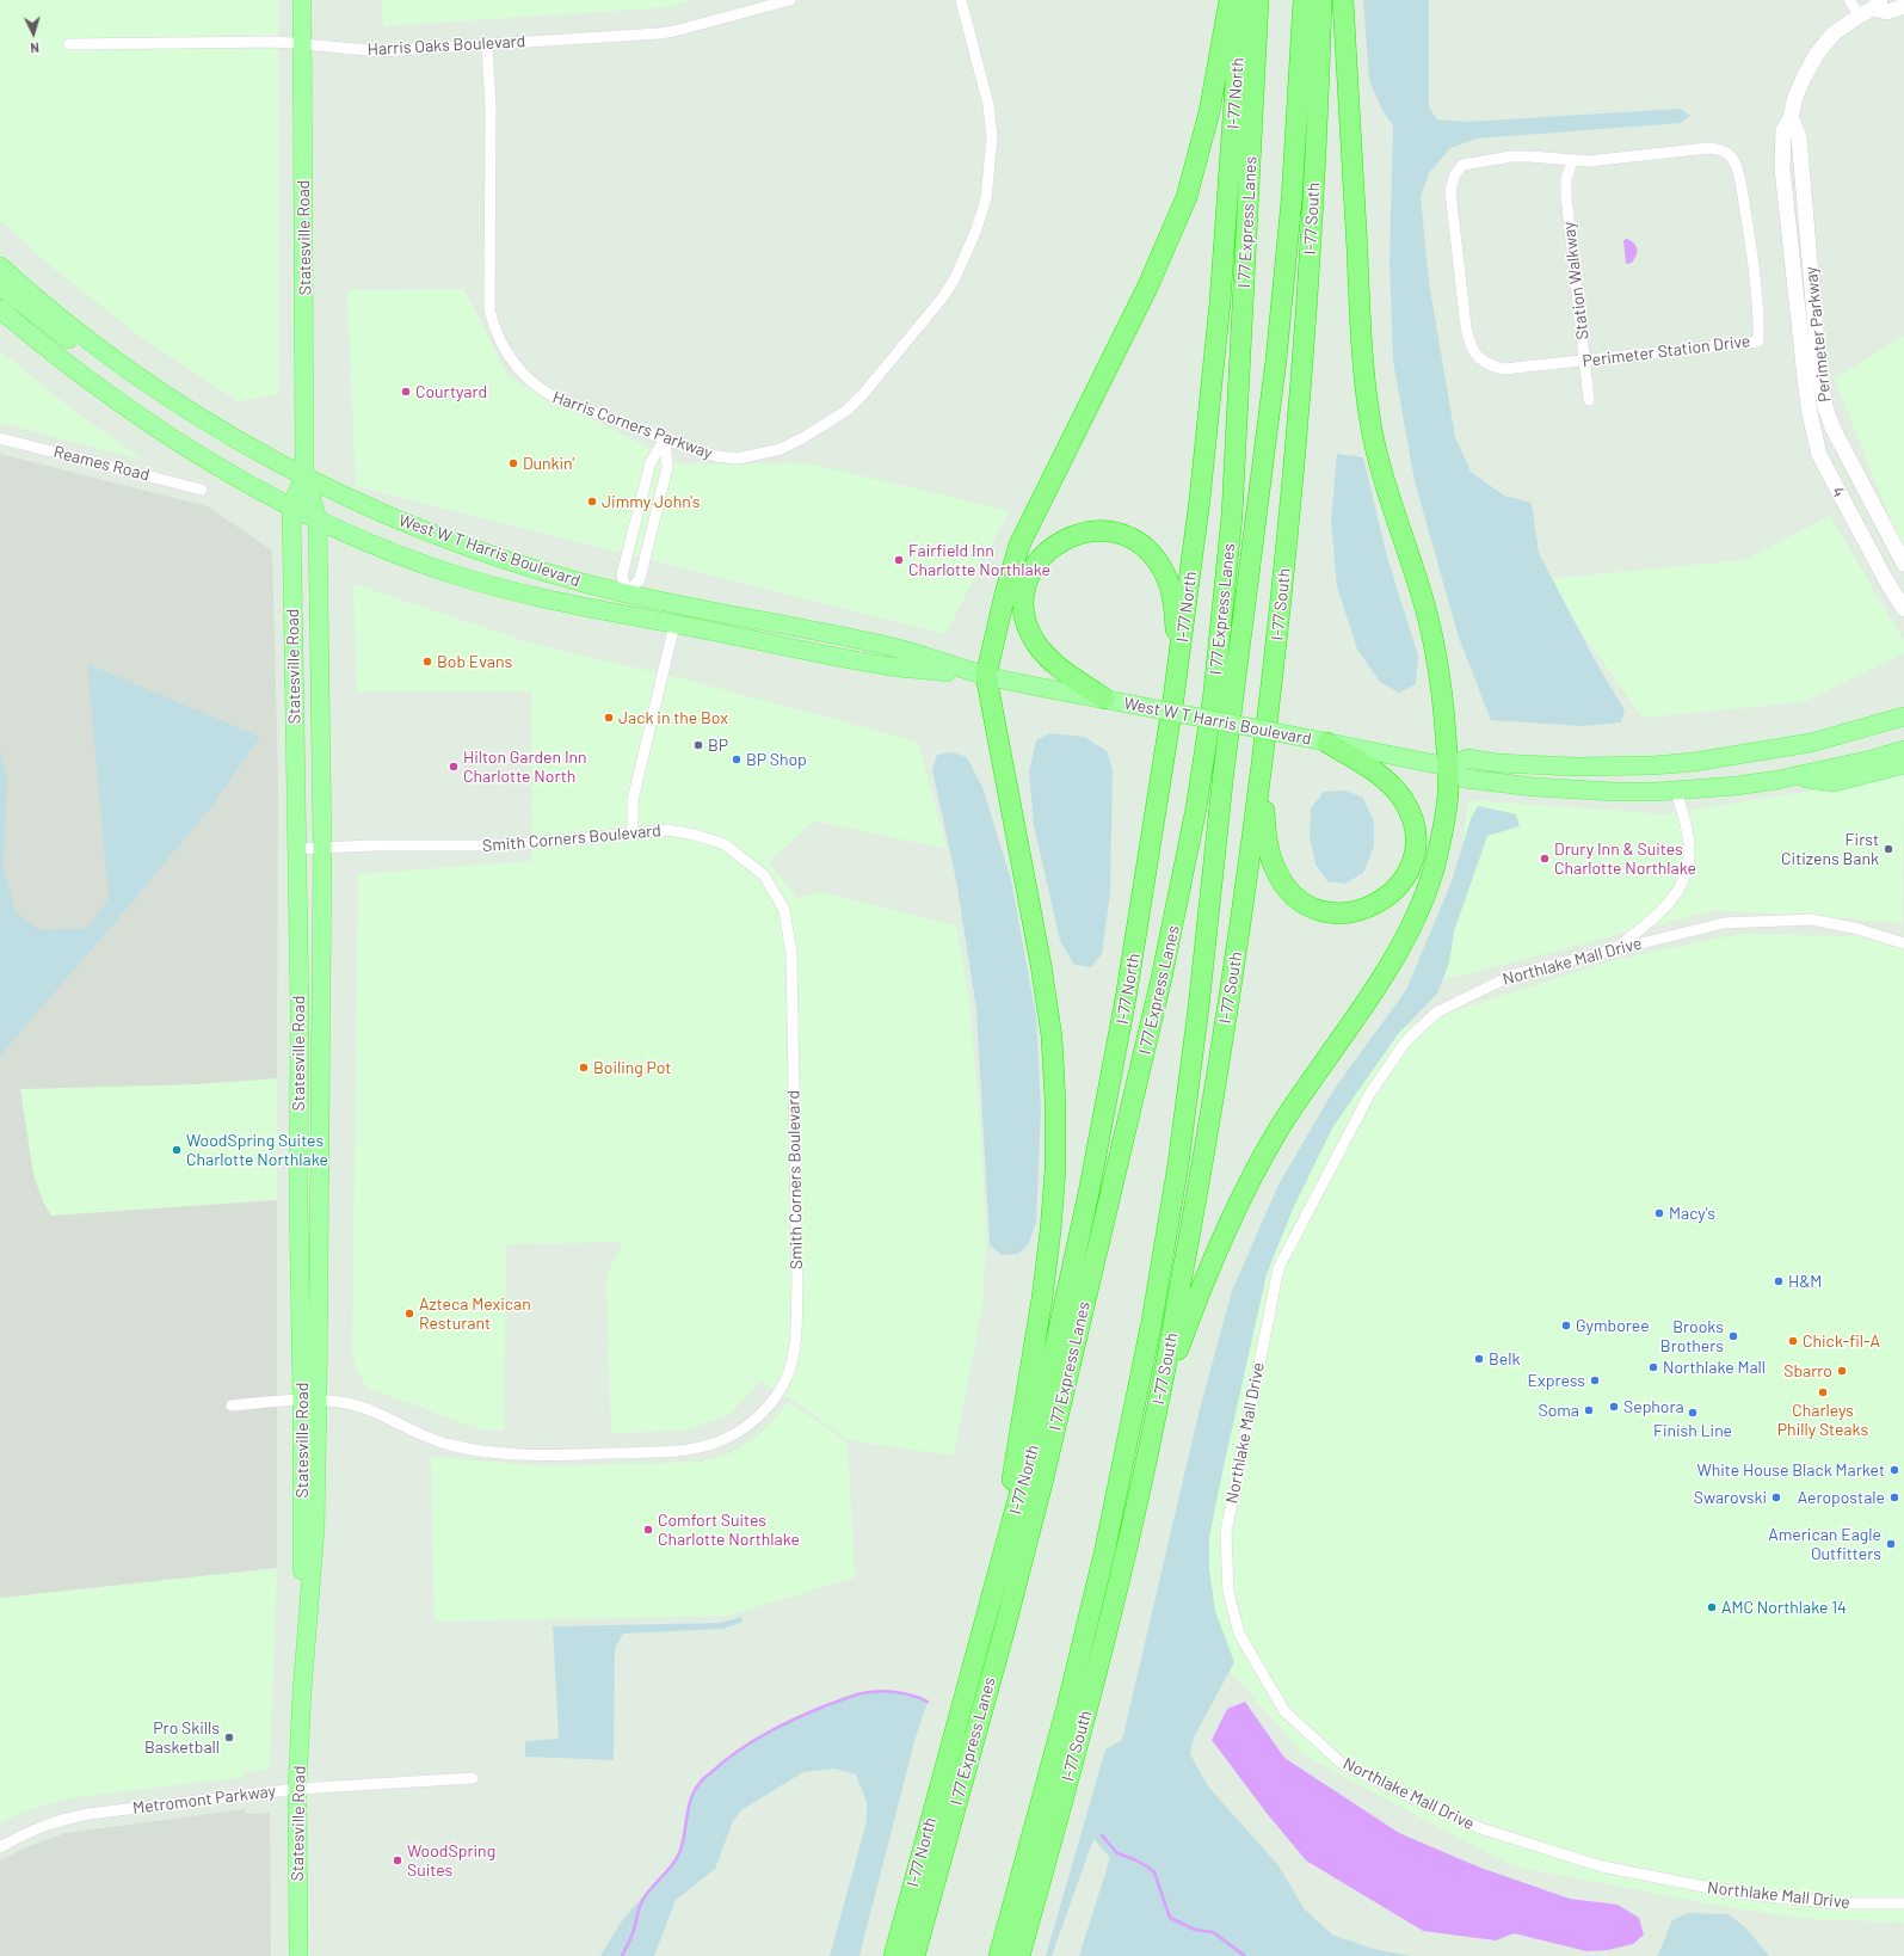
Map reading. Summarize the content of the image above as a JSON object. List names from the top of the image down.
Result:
{
  "streets": {
    "highway": ["I-77 North", "I-77 South", "I 77 Express Lanes"],
    "main road": ["Statesville Road", "West W T Harris Boulevard"],
    "street": [
      "Harris Oaks Boulevard",
      "Station Walkway",
      "Perimeter Parkway",
      "Perimeter Station Drive",
      "Harris Corners Parkway",
      "Reames Road",
      "4",
      "Smith Corners Boulevard",
      "Northlake Mall Drive",
      "Metromont Parkway"
    ]
  },
  "crossings": [
    ["Harris Oaks Boulevard", "Statesville Road"],
    ["Harris Oaks Boulevard", "Harris Corners Parkway"],
    ["Statesville Road", "West W T Harris Boulevard"],
    ["Statesville Road", "Smith Corners Boulevard"],
    ["Statesville Road", "Metromont Parkway"],
    ["Station Walkway", "Perimeter Station Drive"],
    ["Perimeter Parkway", "4"]
  ],
  "places": [
    "Courtyard",
    "Dunkin'",
    "Jimmy John's",
    "Fairfield Inn Charlotte Northlake",
    "Bob Evans",
    "Jack in the Box",
    "BP",
    "BP Shop",
    "Hilton Garden Inn Charlotte North",
    "First Citizens Bank",
    "Drury Inn & Suites Charlotte Northlake",
    "Boiling Pot",
    "WoodSpring Suites Charlotte Northlake",
    "Macy's",
    "H&M",
    "Azteca Mexican Resturant",
    "Gymboree",
    "Brooks Brothers",
    "Chick-fil-A",
    "Belk",
    "Northlake Mall",
    "Sbarro",
    "Express",
    "Charleys Philly Steaks",
    "Sephora",
    "Soma",
    "Finish Line",
    "White House Black Market",
    "Swarovski",
    "Aeropostale",
    "Comfort Suites Charlotte Northlake",
    "American Eagle Outfitters",
    "AMC Northlake 14",
    "Pro Skills Basketball",
    "WoodSpring Suites"
  ],
  "north": "bottom"
}
